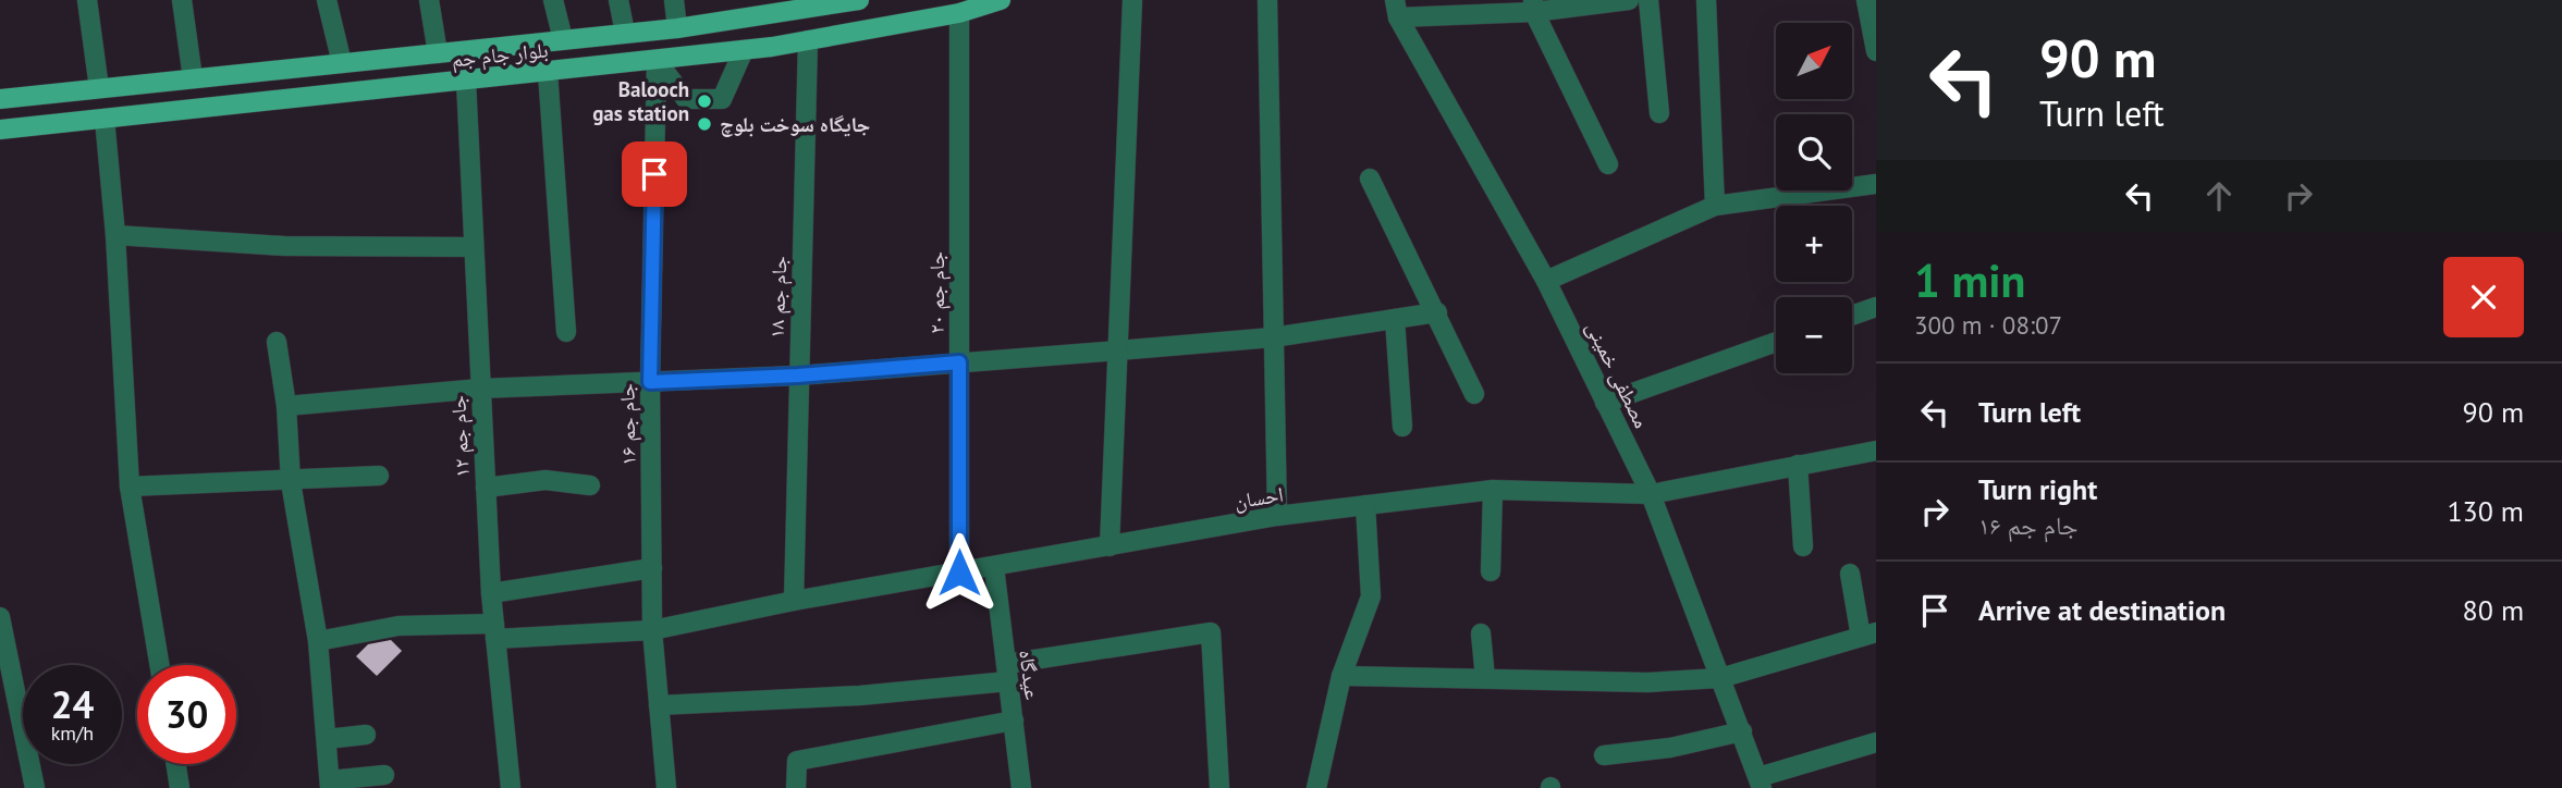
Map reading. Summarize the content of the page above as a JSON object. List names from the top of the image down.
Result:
{
  "streets": {
    "main road": ["بلوار جام جم"],
    "street": [
      "جام جم ۲۰",
      "جام جم ۱۸",
      "مصطفی خمینی",
      "جام جم ۱۶",
      "جام جم ۱۲",
      "احسان",
      "عیدگاه"
    ]
  },
  "crossings": [
    ["بلوار جام جم", "جام جم ۲۰"],
    ["بلوار جام جم", "جام جم ۱۸"],
    ["بلوار جام جم", "جام جم ۱۶"],
    ["بلوار جام جم", "جام جم ۱۲"],
    ["جام جم ۲۰", "احسان"],
    ["جام جم ۱۸", "احسان"],
    ["مصطفی خمینی", "احسان"],
    ["جام جم ۱۶", "احسان"],
    ["جام جم ۱۲", "احسان"],
    ["احسان", "عیدگاه"]
  ],
  "places": ["Balooch gas station", "جایگاه سوخت بلوچ"],
  "north": "top right",
  "page": {
    "turn": ["90 m", "Turn left"],
    "map_buttons": ["+", "−"],
    "heading": ["1 min", "300 m · 08:07"],
    "list": [
      {
        "name": "Turn left",
        "value": "90 m"
      },
      {
        "name": "Turn right",
        "note": "جام جم ۱۶",
        "value": "130 m"
      },
      {
        "name": "Arrive at destination",
        "value": "80 m"
      }
    ],
    "speed": "24 km/h",
    "limit": "30"
  }
}
